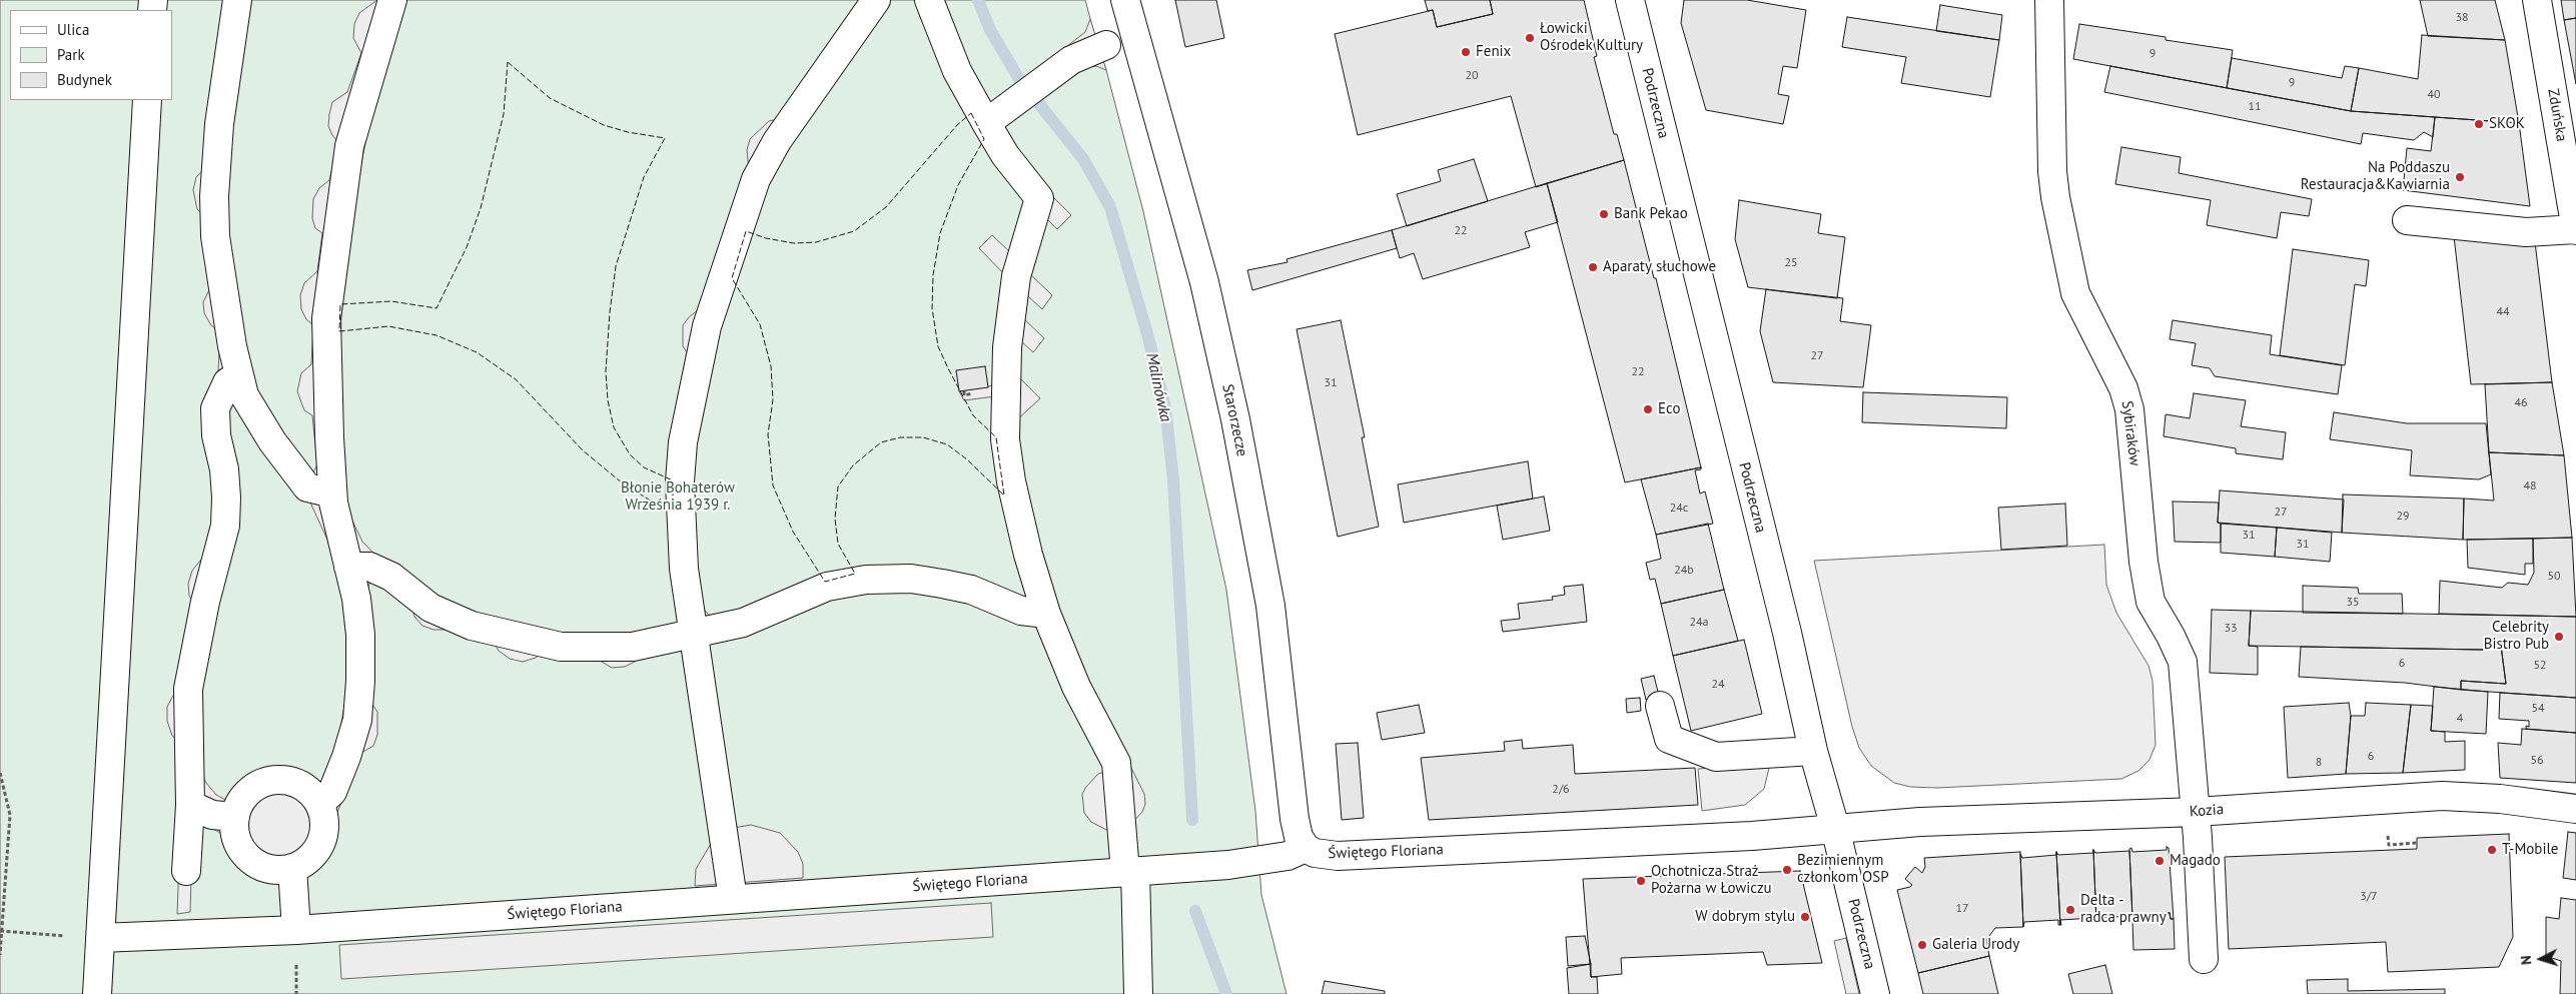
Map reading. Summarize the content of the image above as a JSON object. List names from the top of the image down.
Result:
{
  "streets": {
    "street": [
      "Podrzeczna",
      "Zduńska",
      "Starorzecze",
      "Sybiraków",
      "Kozia",
      "Świętego Floriana"
    ]
  },
  "crossings": [
    ["Podrzeczna", "Kozia"],
    ["Podrzeczna", "Świętego Floriana"],
    ["Starorzecze", "Świętego Floriana"],
    ["Sybiraków", "Kozia"],
    ["Kozia", "Świętego Floriana"]
  ],
  "water": ["Malinówka"],
  "parks": ["Błonie Bohaterów Września 1939 r."],
  "places": [
    "Łowicki Ośrodek Kultury",
    "Fenix",
    "SKOK",
    "Na Poddaszu Restauracja&Kawiarnia",
    "Bank Pekao",
    "Aparaty słuchowe",
    "Eco",
    "Celebrity Bistro Pub",
    "T-Mobile",
    "Magado",
    "Bezimiennym członkom OSP",
    "Ochotnicza Straż Pożarna w Łowiczu",
    "Delta - radca prawny",
    "W dobrym stylu",
    "Galeria Urody"
  ],
  "house_numbers": [
    "38",
    "9",
    "20",
    "9",
    "40",
    "11",
    "22",
    "25",
    "44",
    "27",
    "22",
    "31",
    "46",
    "48",
    "24c",
    "27",
    "29",
    "31",
    "31",
    "24b",
    "50",
    "35",
    "24a",
    "33",
    "6",
    "52",
    "24",
    "54",
    "4",
    "6",
    "56",
    "8",
    "2/6",
    "3/7",
    "17"
  ],
  "legend": ["Ulica", "Park", "Budynek"],
  "north": "left"
}
